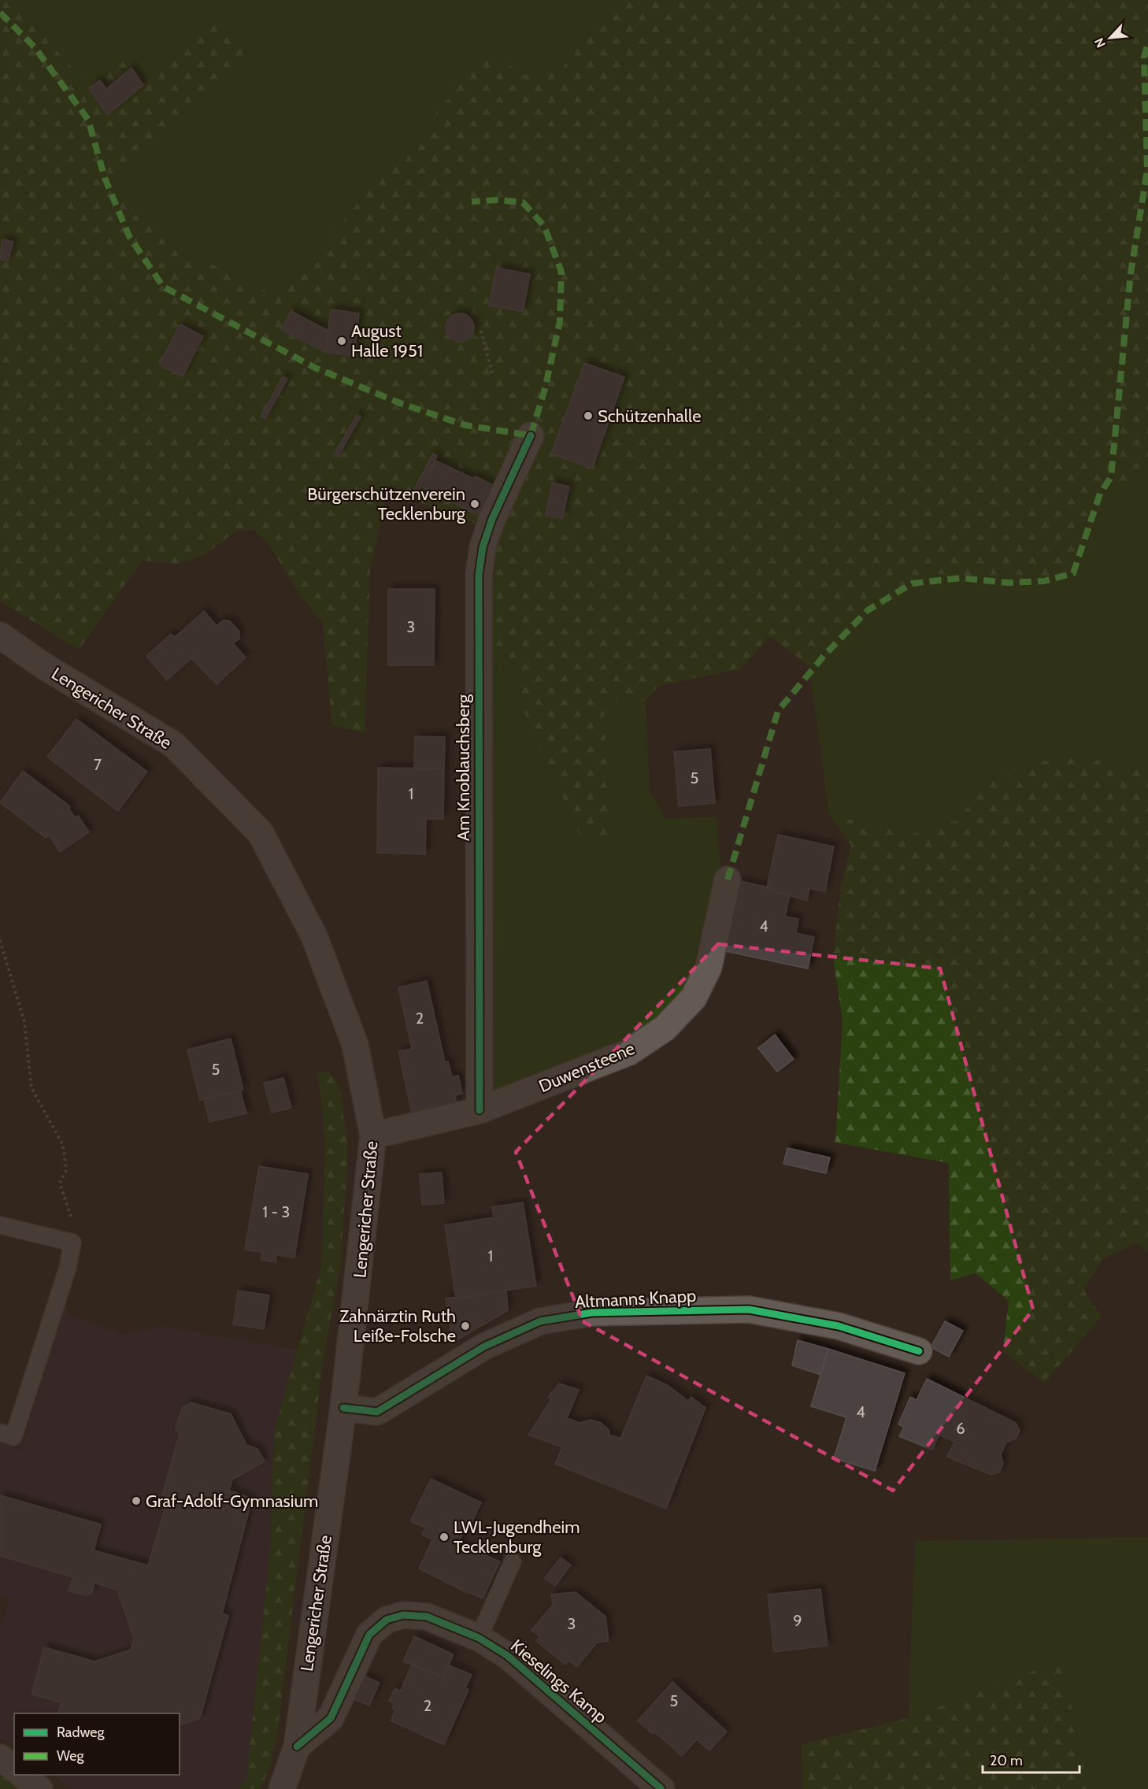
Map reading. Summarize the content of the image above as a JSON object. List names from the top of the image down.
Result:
{
  "streets": {
    "street": [
      "Lengericher Straße",
      "Am Knoblauchsberg",
      "Duwensteene",
      "Altmanns Knapp",
      "Kieselings Kamp"
    ]
  },
  "crossings": [
    ["Lengericher Straße", "Duwensteene"],
    ["Lengericher Straße", "Altmanns Knapp"],
    ["Lengericher Straße", "Kieselings Kamp"],
    ["Am Knoblauchsberg", "Duwensteene"]
  ],
  "places": [
    "August Halle 1951",
    "Schützenhalle",
    "Bürgerschützenverein Tecklenburg",
    "Zahnärztin Ruth Leiße-Folsche",
    "Graf-Adolf-Gymnasium",
    "LWL-Jugendheim Tecklenburg"
  ],
  "house_numbers": [
    "3",
    "7",
    "5",
    "1",
    "4",
    "2",
    "5",
    "1 - 3",
    "1",
    "4",
    "6",
    "9",
    "3",
    "5",
    "2"
  ],
  "legend": ["Radweg", "Weg"],
  "scale_bar": "20 m",
  "north": "bottom left"
}
